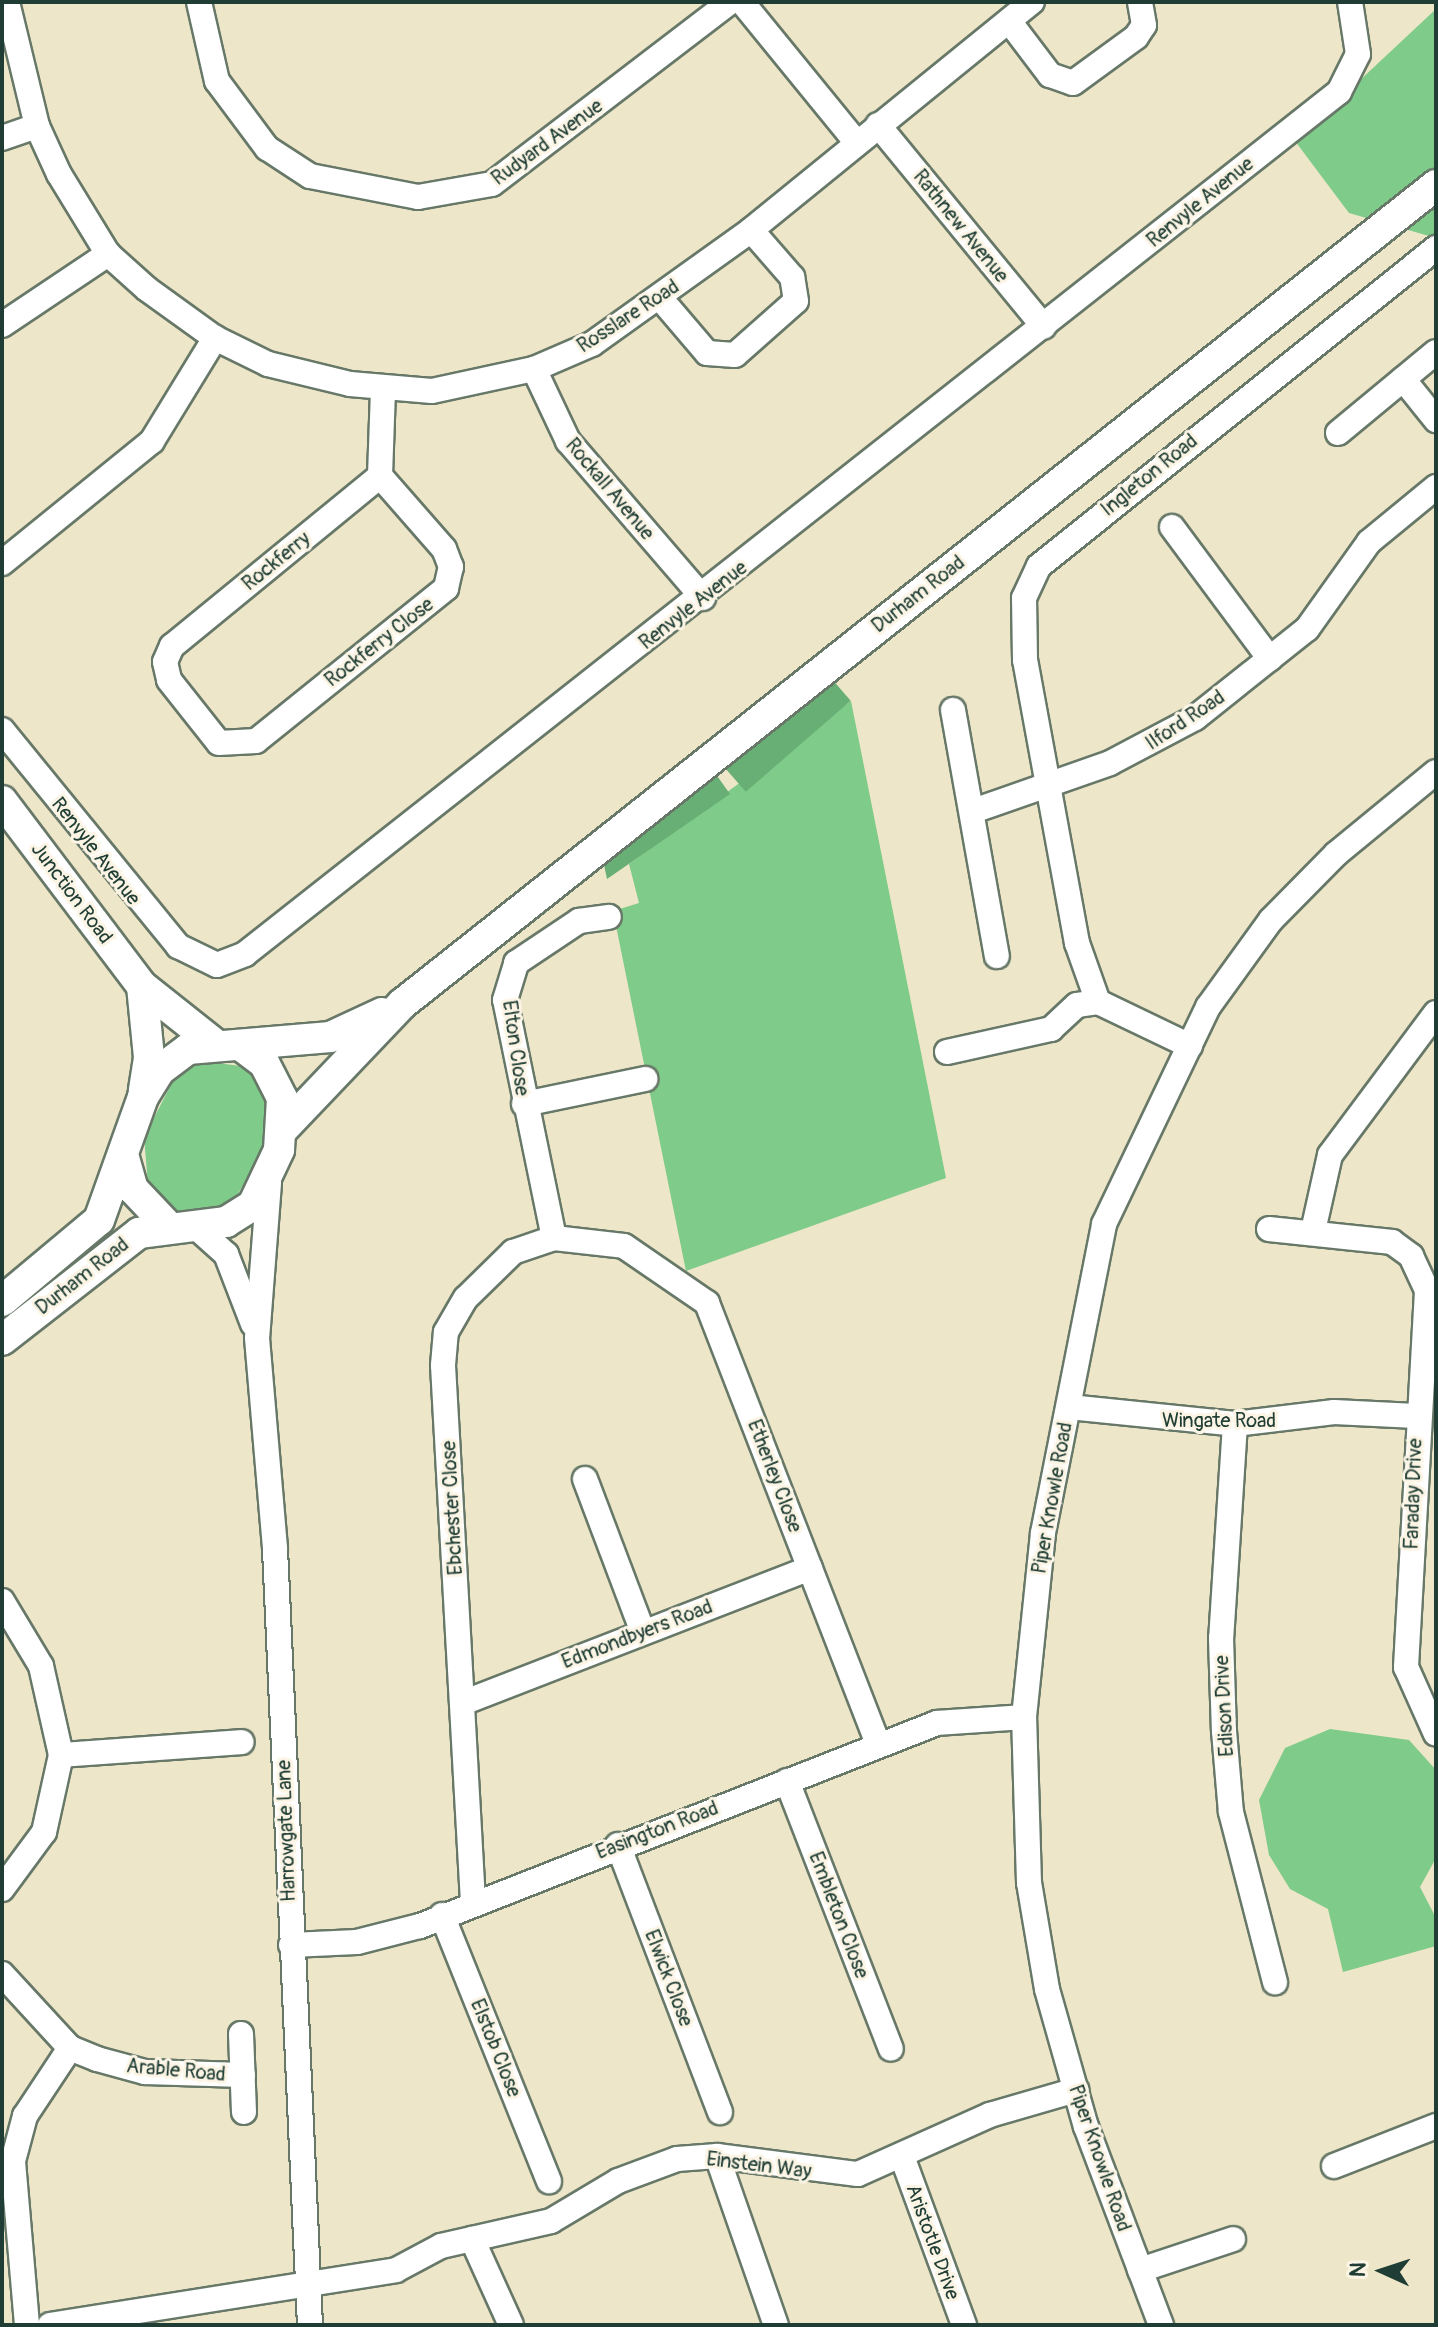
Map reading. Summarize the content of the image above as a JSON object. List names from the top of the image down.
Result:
{
  "streets": {
    "main road": ["Durham Road", "Junction Road"],
    "street": [
      "Rudyard Avenue",
      "Renvyle Avenue",
      "Rathnew Avenue",
      "Rosslare Road",
      "Ingleton Road",
      "Rockall Avenue",
      "Rockferry",
      "Rockferry Close",
      "Ilford Road",
      "Elton Close",
      "Wingate Road",
      "Etherley Close",
      "Faraday Drive",
      "Piper Knowle Road",
      "Ebchester Close",
      "Edmondbyers Road",
      "Edison Drive",
      "Easington Road",
      "Harrowgate Lane",
      "Embleton Close",
      "Elwick Close",
      "Elstob Close",
      "Arable Road",
      "Einstein Way",
      "Aristotle Drive"
    ]
  },
  "crossings": [
    ["Renvyle Avenue", "Rathnew Avenue"],
    ["Renvyle Avenue", "Rockall Avenue"],
    ["Rathnew Avenue", "Rosslare Road"],
    ["Rosslare Road", "Rockall Avenue"],
    ["Ingleton Road", "Ilford Road"],
    ["Rockferry", "Rockferry Close"],
    ["Durham Road", "Junction Road"],
    ["Durham Road", "Harrowgate Lane"],
    ["Junction Road", "Harrowgate Lane"],
    ["Elton Close", "Ebchester Close"],
    ["Wingate Road", "Faraday Drive"],
    ["Wingate Road", "Piper Knowle Road"],
    ["Wingate Road", "Edison Drive"],
    ["Etherley Close", "Ebchester Close"],
    ["Etherley Close", "Edmondbyers Road"],
    ["Etherley Close", "Easington Road"],
    ["Piper Knowle Road", "Easington Road"],
    ["Piper Knowle Road", "Einstein Way"],
    ["Ebchester Close", "Edmondbyers Road"],
    ["Ebchester Close", "Easington Road"],
    ["Easington Road", "Harrowgate Lane"],
    ["Easington Road", "Embleton Close"],
    ["Easington Road", "Elwick Close"],
    ["Easington Road", "Elstob Close"],
    ["Harrowgate Lane", "Einstein Way"],
    ["Einstein Way", "Aristotle Drive"]
  ],
  "north": "left"
}
